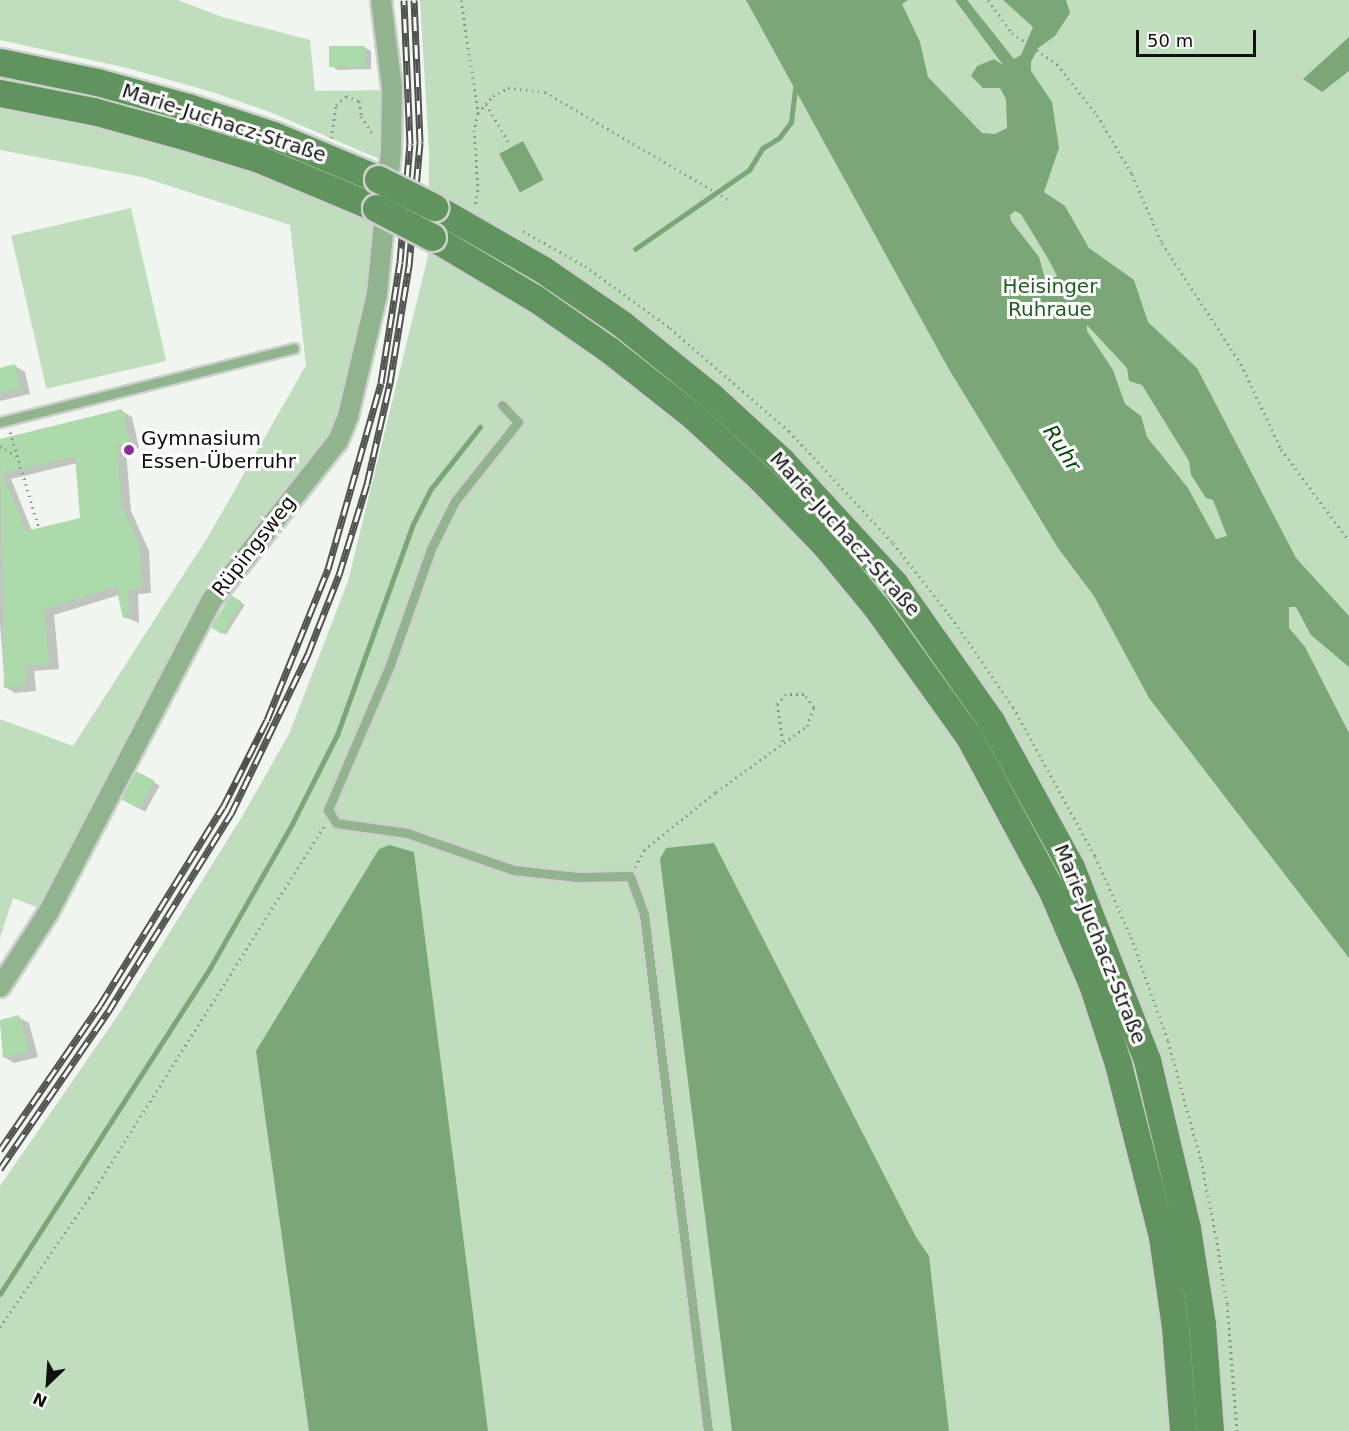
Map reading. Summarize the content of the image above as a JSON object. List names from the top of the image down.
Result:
{
  "streets": {
    "main road": ["Marie-Juchacz-Straße"],
    "street": ["Rüpingsweg"]
  },
  "water": ["Ruhr"],
  "parks": ["Heisinger Ruhraue"],
  "places": ["Gymnasium Essen-Überruhr"],
  "scale_bar": "50 m",
  "north": "bottom left"
}
